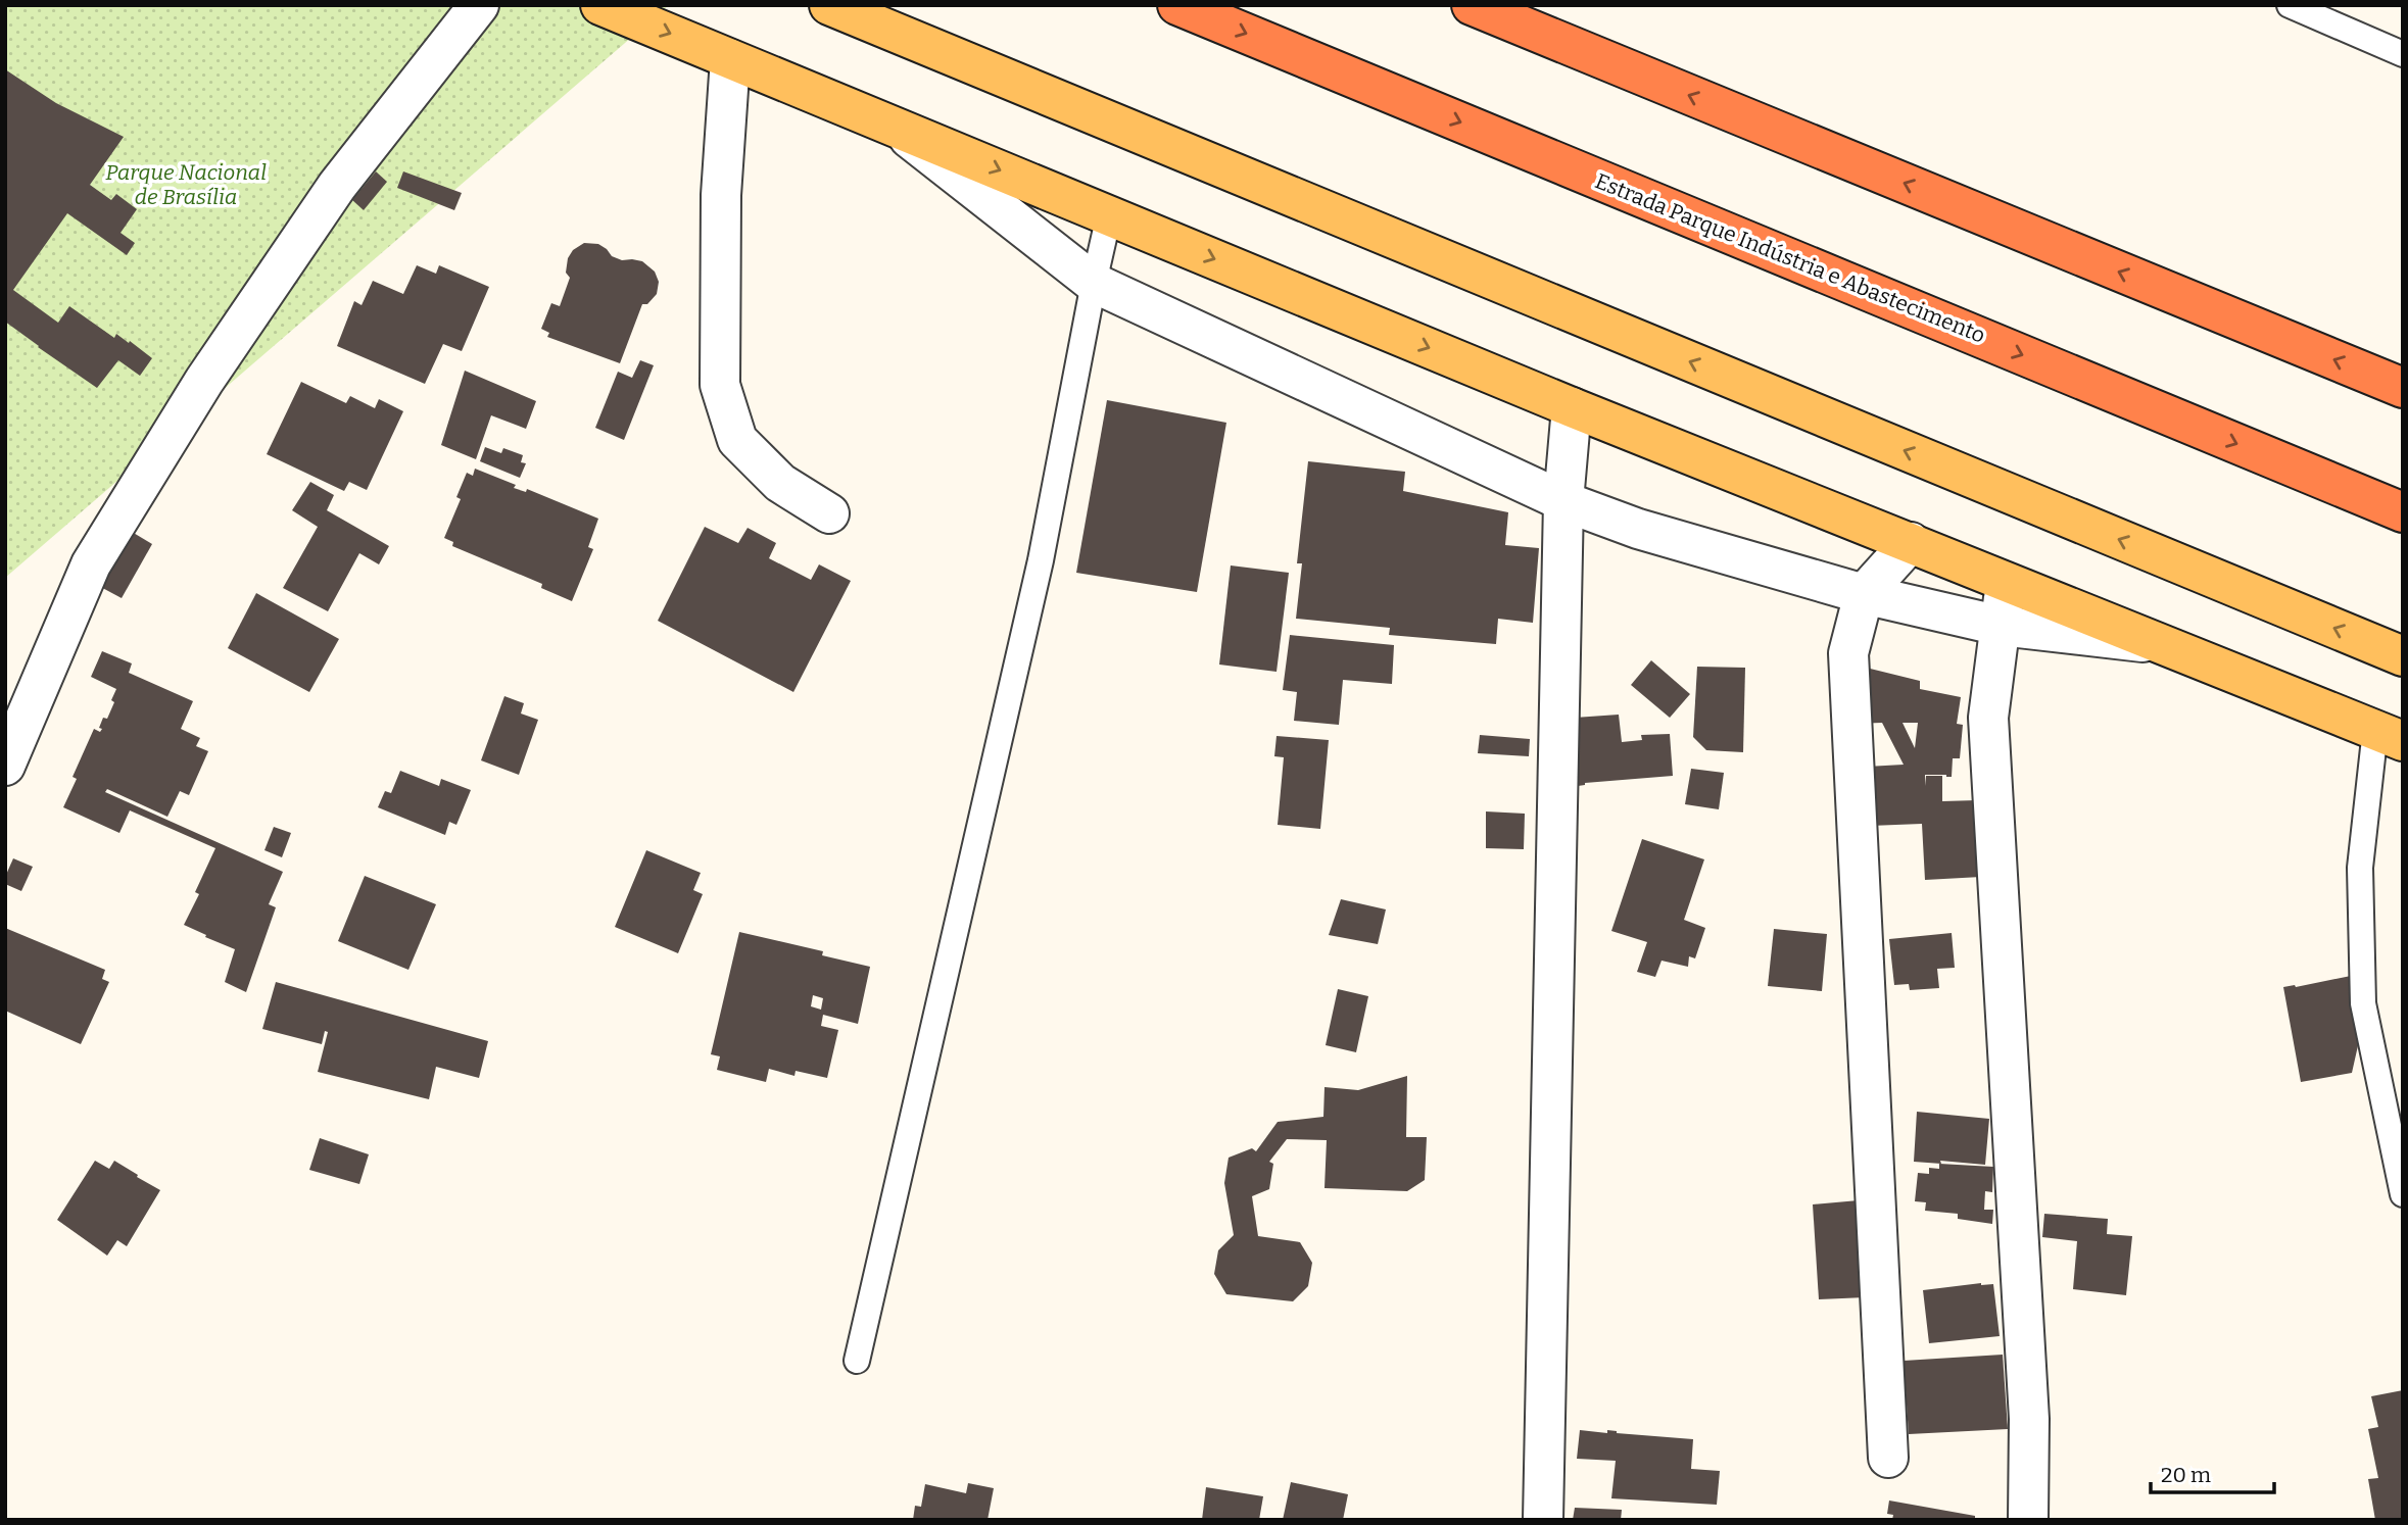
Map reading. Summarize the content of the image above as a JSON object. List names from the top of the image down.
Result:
{
  "streets": {
    "highway": ["Estrada Parque Indústria e Abastecimento"]
  },
  "parks": ["Parque Nacional de Brasília"],
  "scale_bar": "20 m"
}
